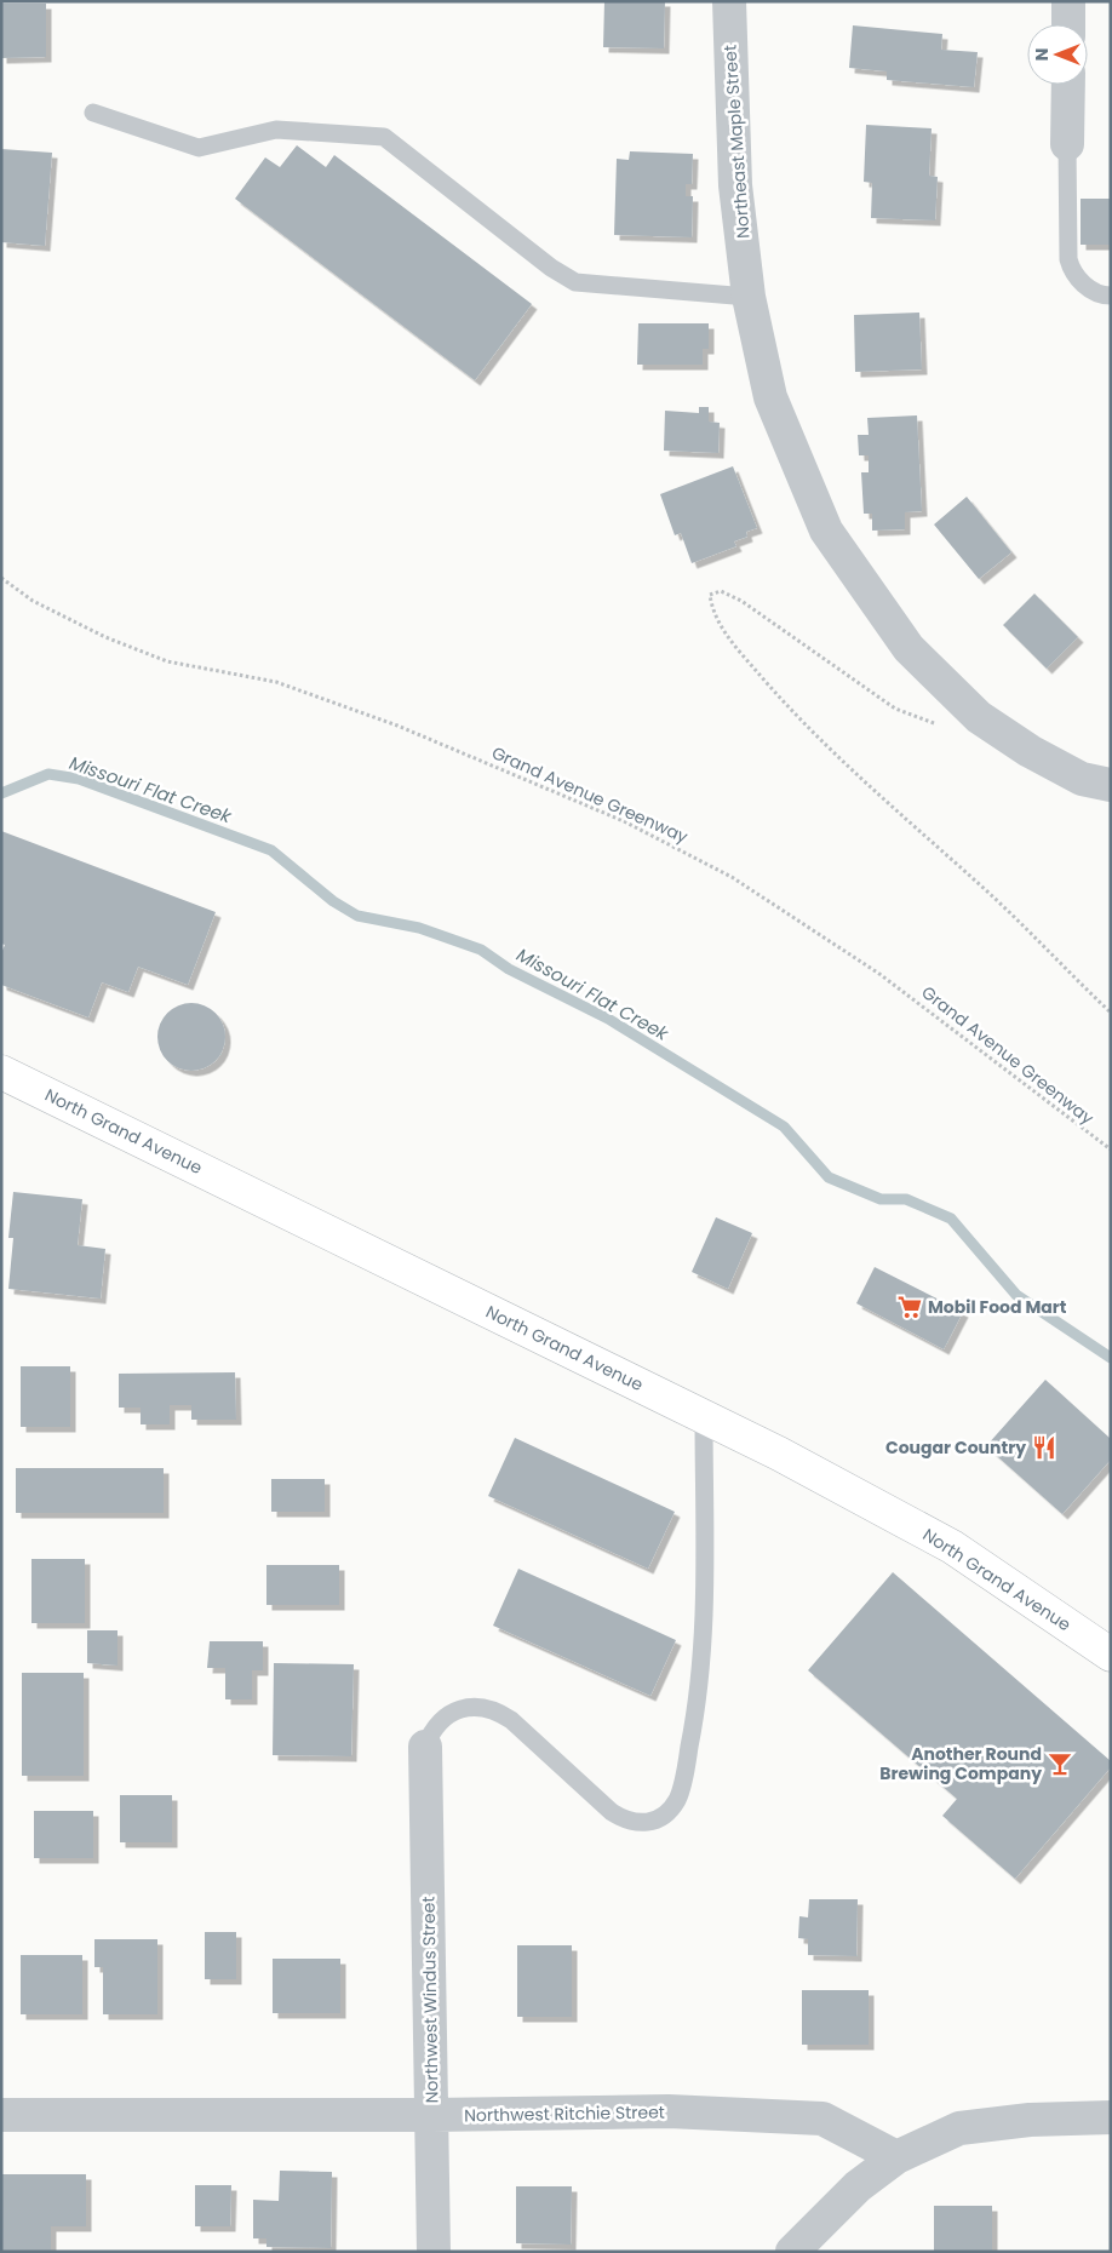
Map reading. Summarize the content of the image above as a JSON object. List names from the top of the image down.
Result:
{
  "streets": {
    "main road": ["North Grand Avenue"],
    "street": ["Northeast Maple Street", "Northwest Windus Street", "Northwest Ritchie Street"],
    "path": ["Grand Avenue Greenway"]
  },
  "crossings": [
    ["Northwest Windus Street", "Northwest Ritchie Street"]
  ],
  "water": ["Missouri Flat Creek"],
  "places": {
    "supermarket": ["Mobil Food Mart"],
    "restaurant": ["Cougar Country"],
    "bar": ["Another Round Brewing Company"]
  },
  "north": "left"
}
